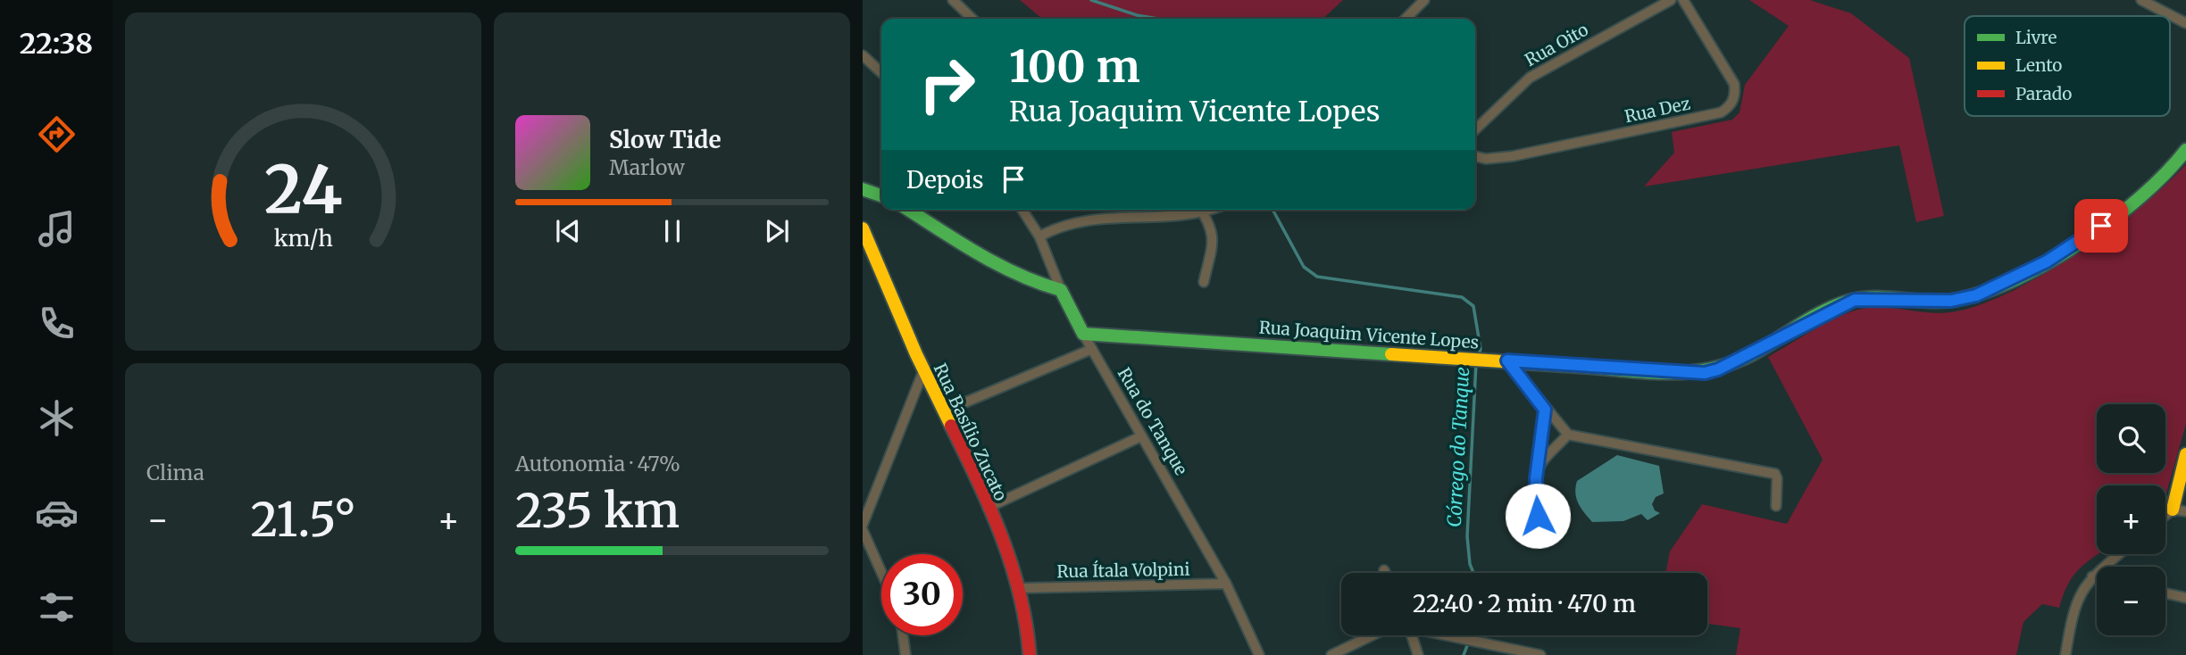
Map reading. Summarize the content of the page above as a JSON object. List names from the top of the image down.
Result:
{
  "streets": {
    "street": [
      "Rua Oito",
      "Rua Dez",
      "Rua Joaquim Vicente Lopes",
      "Rua do Tanque",
      "Rua Basílio Zucato",
      "Rua Ítala Volpini"
    ]
  },
  "crossings": [
    ["Rua Joaquim Vicente Lopes", "Rua do Tanque"],
    ["Rua do Tanque", "Rua Ítala Volpini"],
    ["Rua Basílio Zucato", "Rua Ítala Volpini"]
  ],
  "water": ["Córrego do Tanque"],
  "legend": ["Livre", "Lento", "Parado"],
  "page": {
    "tabs": "22:38",
    "turn": ["100 m", "Rua Joaquim Vicente Lopes"],
    "song": ["Slow Tide", "Marlow"],
    "then": "Depois",
    "tile": [
      "Clima",
      ["Autonomia · 47%", "235 km"]
    ],
    "map_buttons": ["+", "−"],
    "heat": ["−", "21.5°", "+"],
    "limit": "30",
    "trip": "22:40 · 2 min · 470 m",
    "gauge": ["24", "km/h"]
  }
}
